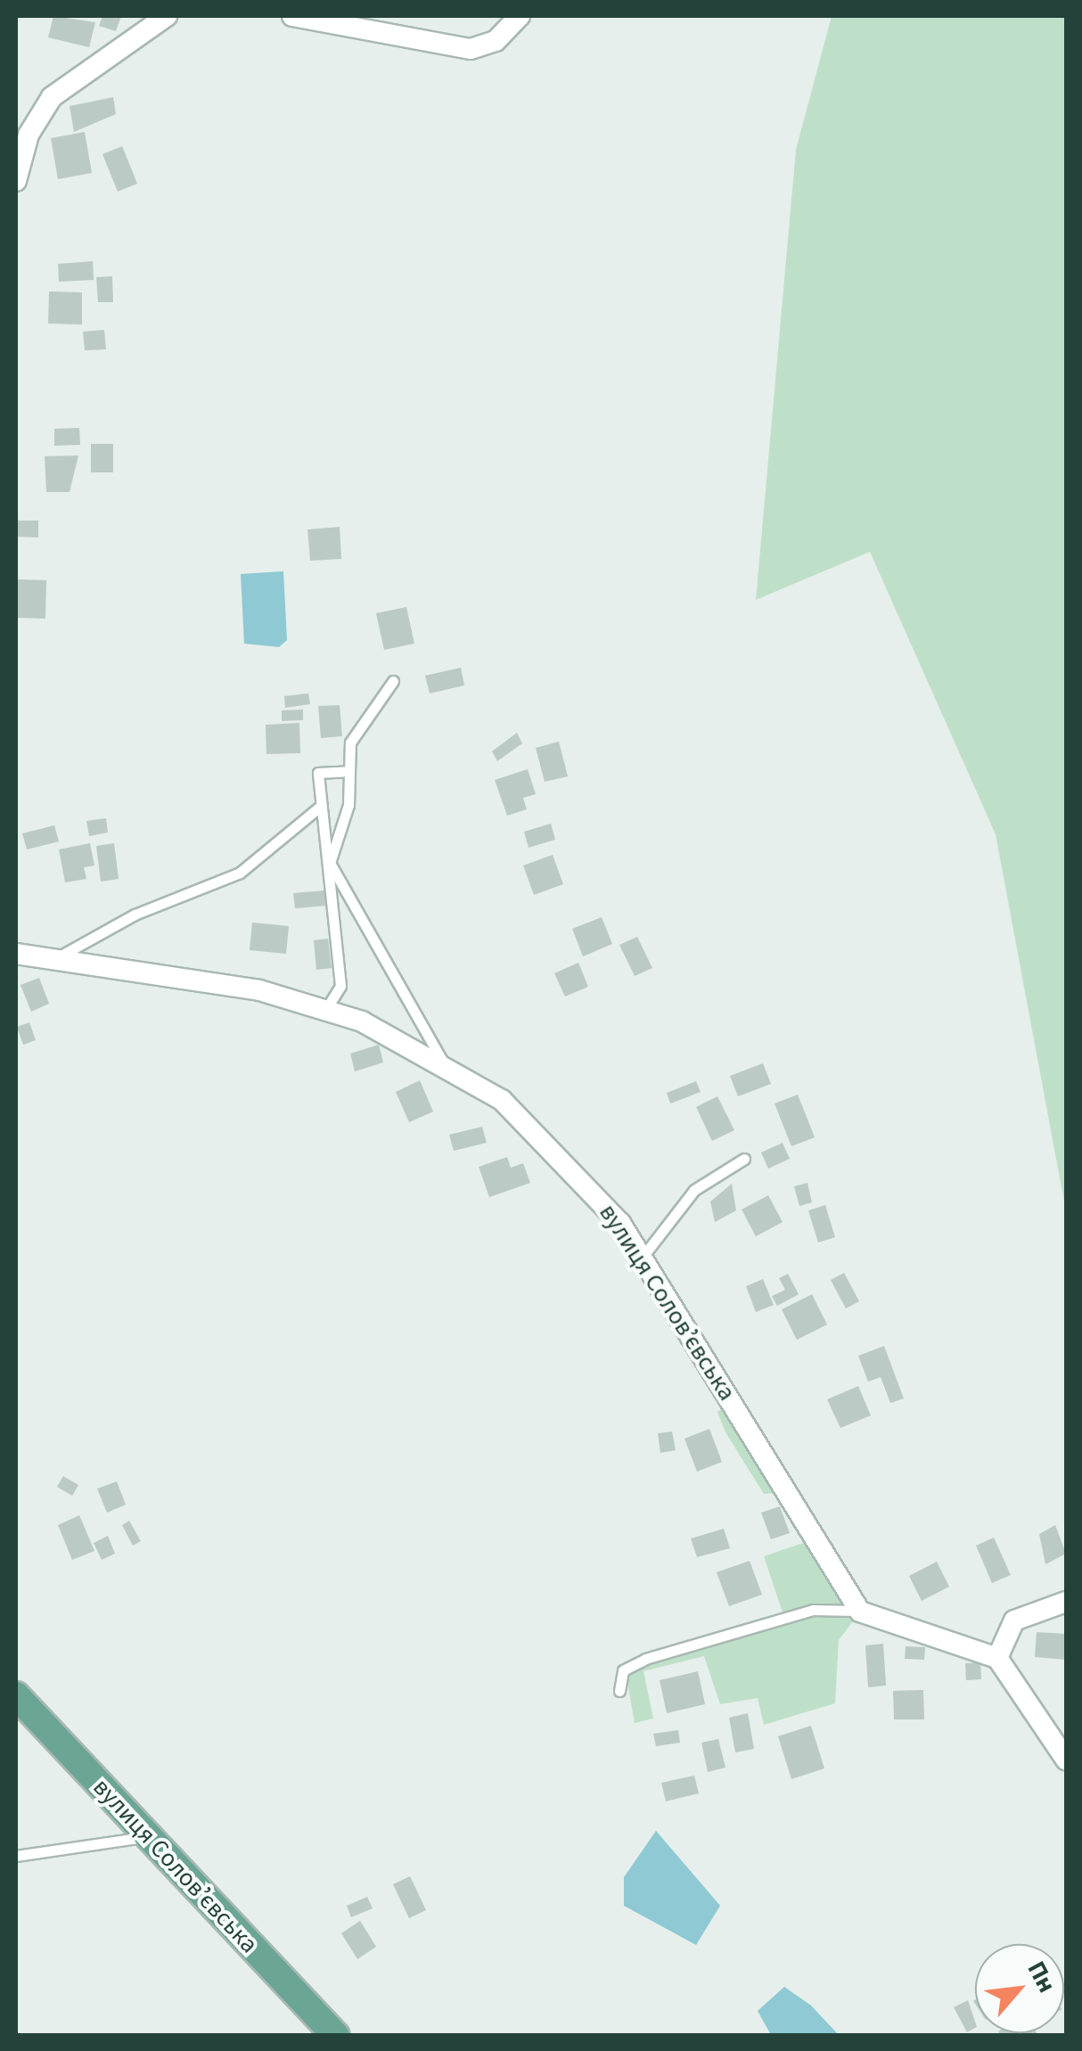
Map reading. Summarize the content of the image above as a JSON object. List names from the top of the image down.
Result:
{
  "streets": {
    "main road": ["вулиця Соловʼєвська"]
  },
  "north": "top right"
}
